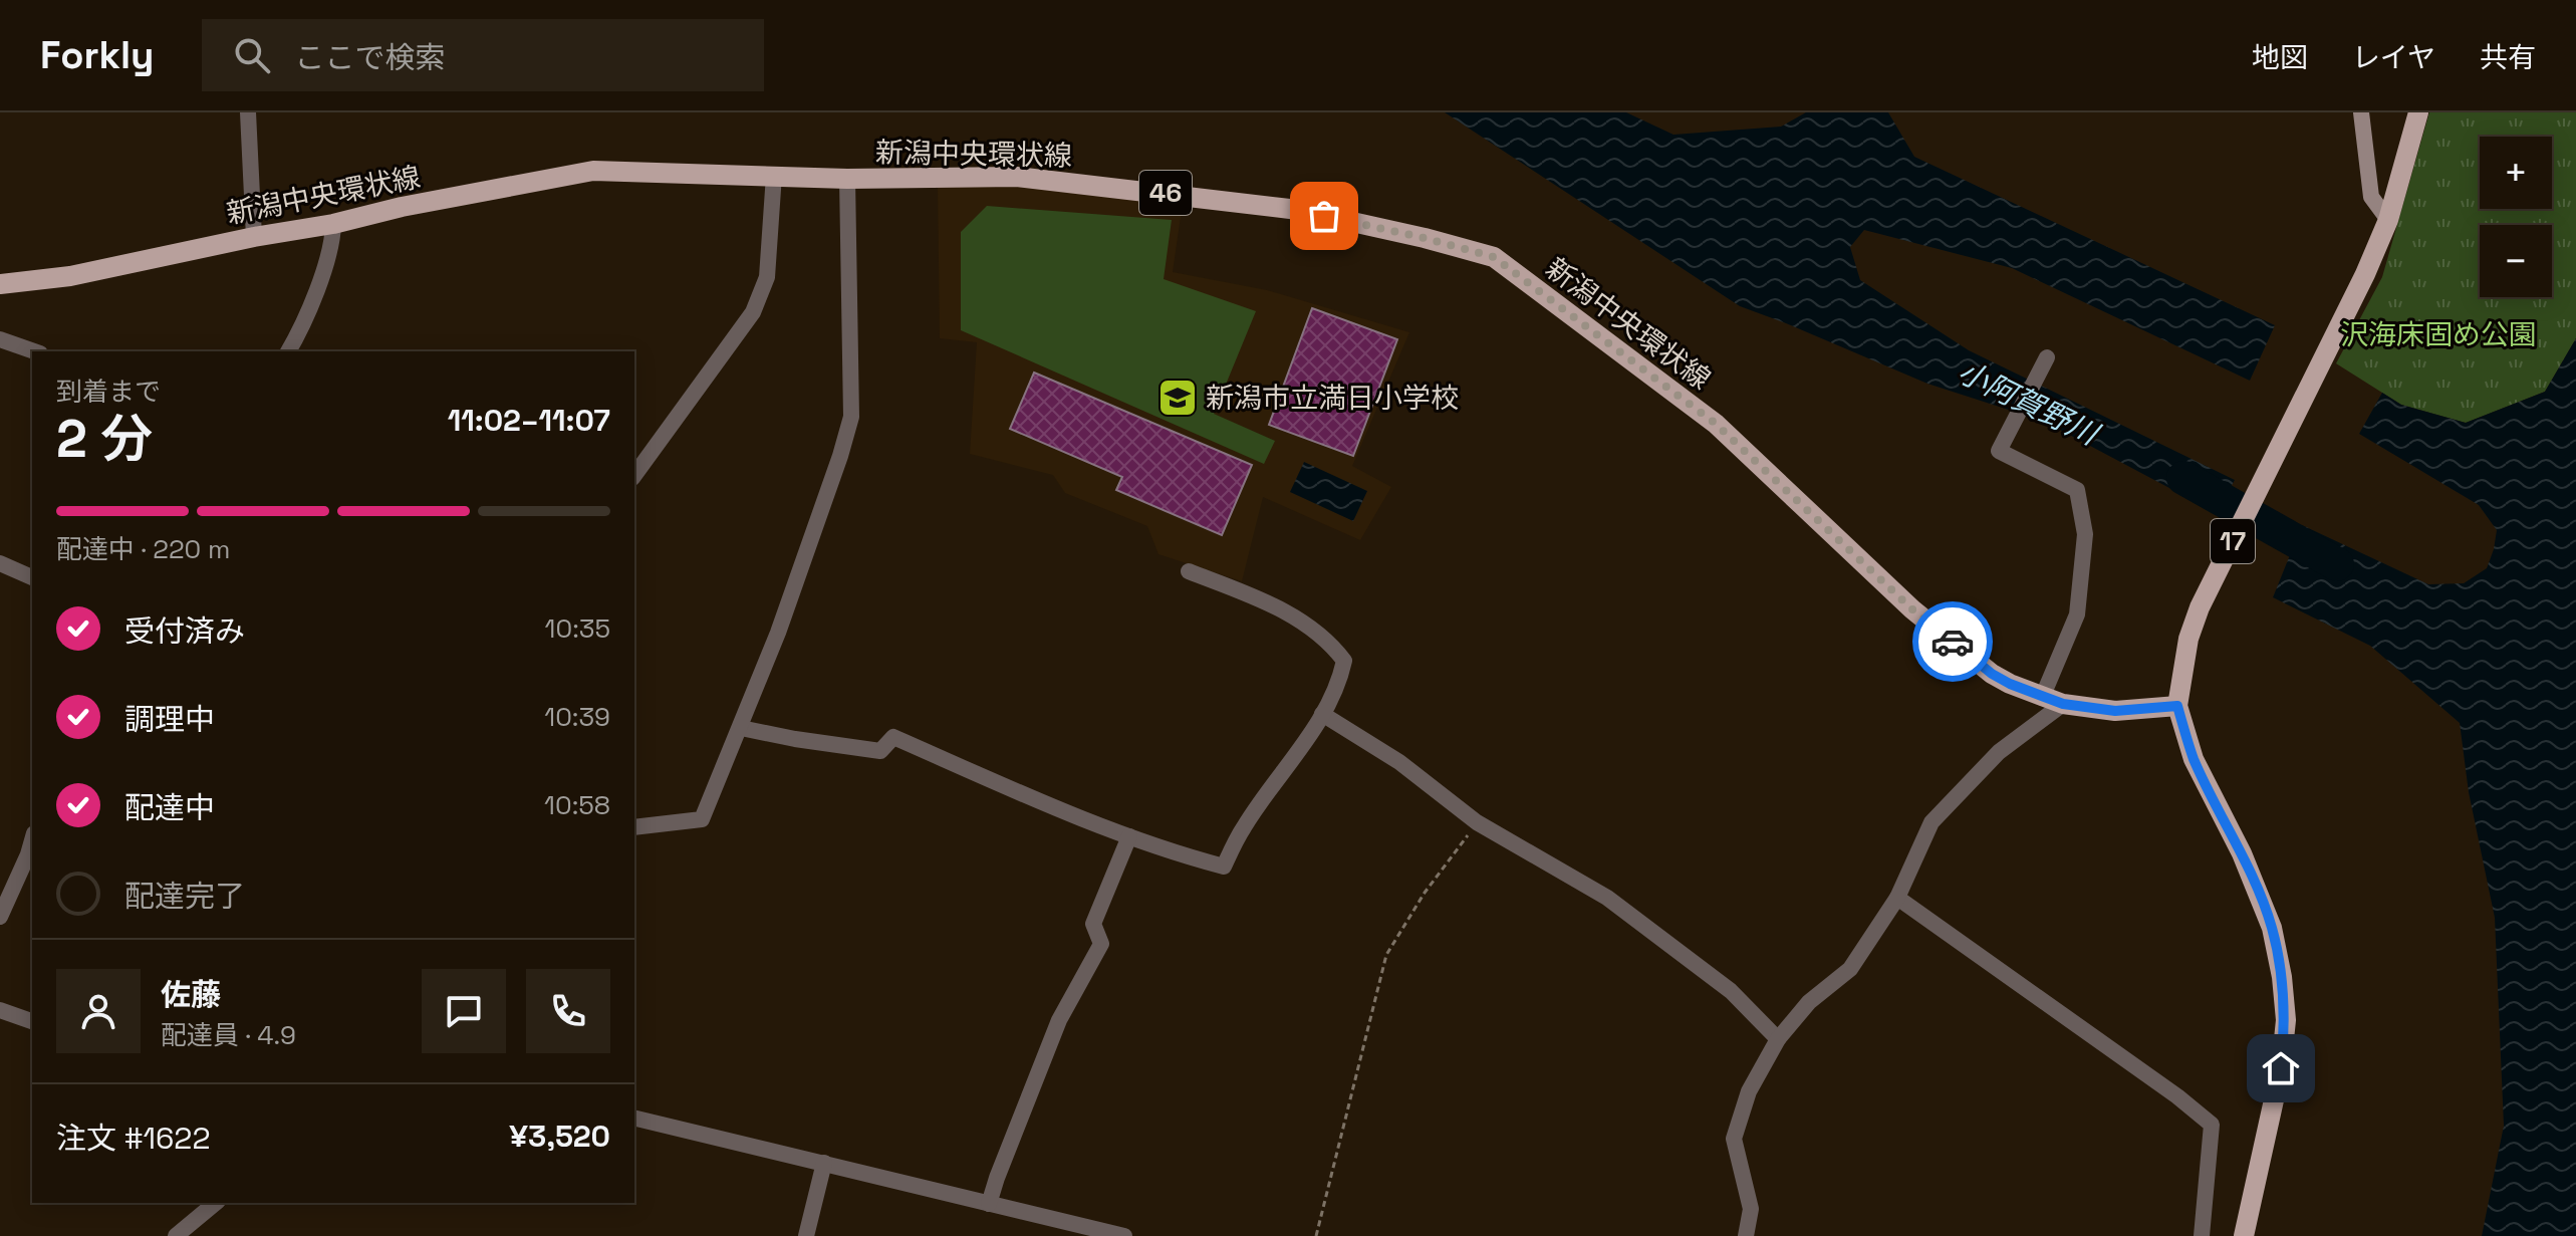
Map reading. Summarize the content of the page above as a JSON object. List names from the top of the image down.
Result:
{
  "streets": {
    "main road": ["新潟中央環状線", "46", "17"]
  },
  "crossings": [
    ["新潟中央環状線", "17"]
  ],
  "water": ["小阿賀野川"],
  "parks": ["沢海床固め公園"],
  "places": {
    "school or university": ["新潟市立満日小学校"]
  },
  "page": {
    "header": "Forkly",
    "search": "ここで検索",
    "nav": ["地図", "レイヤ", "共有"],
    "map_buttons": ["+", "−"],
    "heading": ["2 分", "到着まで", "11:02–11:07"],
    "panel": [
      "佐藤",
      "配達員 · 4.9",
      "注文 #1622",
      "¥3,520"
    ],
    "bar": "配達中 · 220 m",
    "list": [
      ["受付済み", "10:35"],
      ["調理中", "10:39"],
      ["配達中", "10:58"],
      "配達完了"
    ]
  }
}
